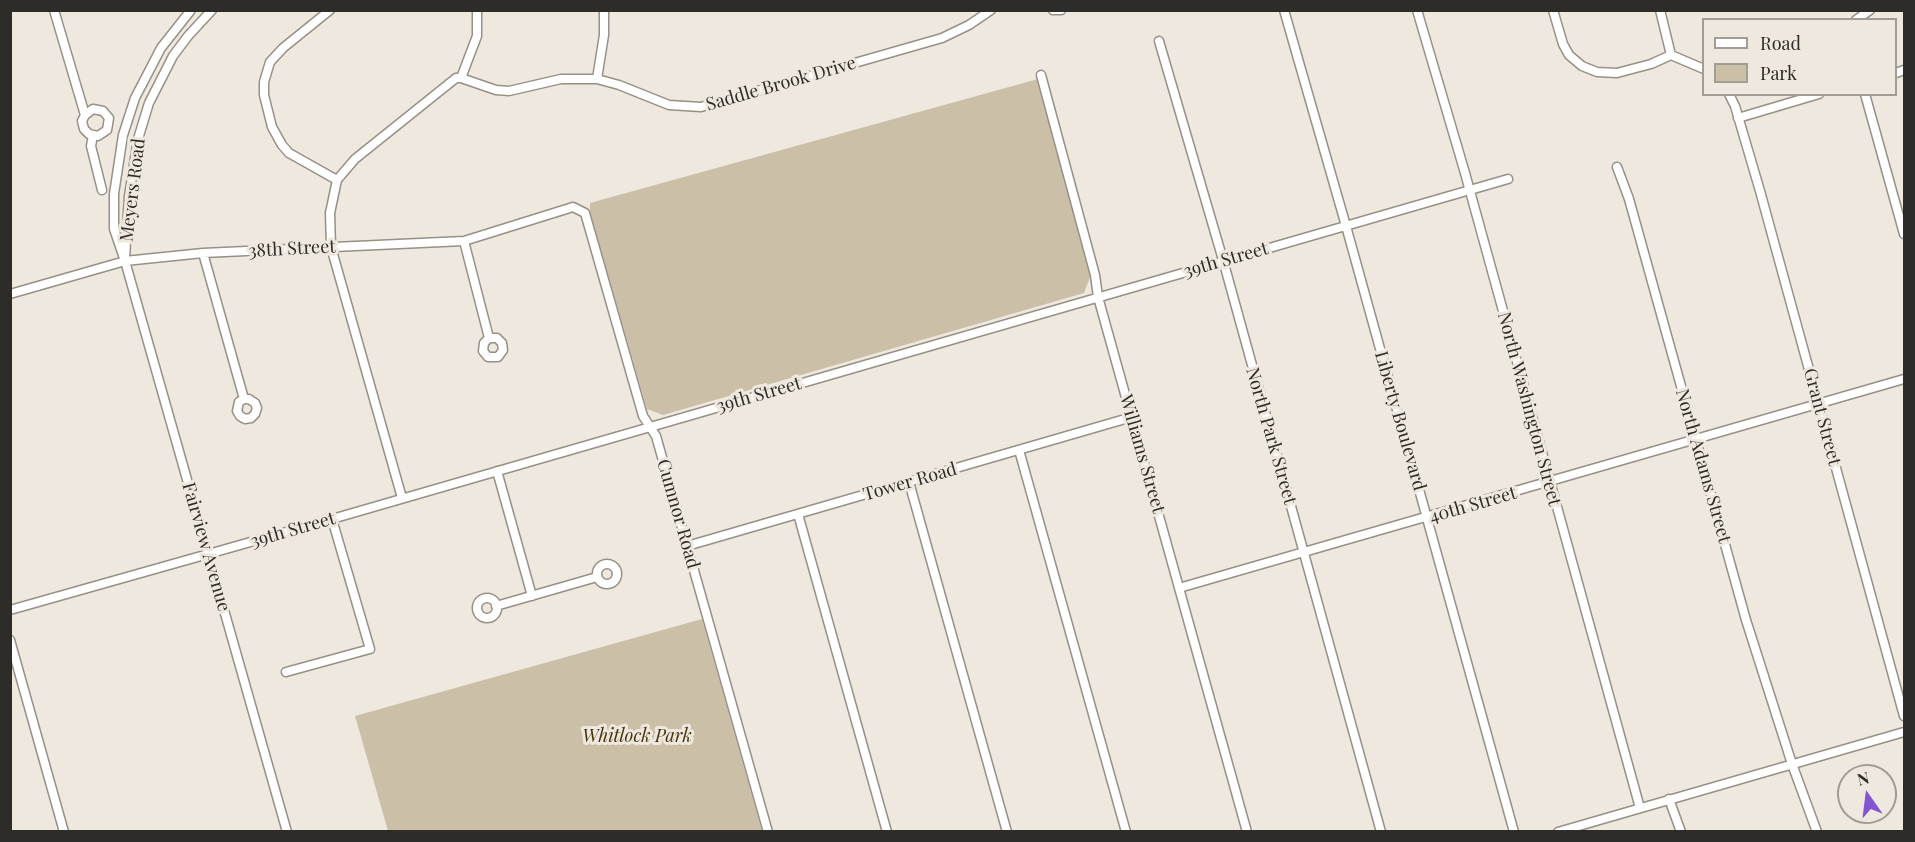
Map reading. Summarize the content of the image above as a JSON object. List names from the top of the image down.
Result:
{
  "streets": {
    "street": [
      "Saddle Brook Drive",
      "Meyers Road",
      "38th Street",
      "39th Street",
      "North Washington Street",
      "Grant Street",
      "Liberty Boulevard",
      "North Park Street",
      "Williams Street",
      "North Adams Street",
      "Tower Road",
      "40th Street",
      "Cumnor Road",
      "Fairview Avenue"
    ]
  },
  "crossings": [
    ["Meyers Road", "38th Street"],
    ["Meyers Road", "Fairview Avenue"],
    ["38th Street", "Cumnor Road"],
    ["38th Street", "Fairview Avenue"],
    ["39th Street", "North Washington Street"],
    ["39th Street", "Liberty Boulevard"],
    ["39th Street", "North Park Street"],
    ["39th Street", "Williams Street"],
    ["39th Street", "Cumnor Road"],
    ["39th Street", "Fairview Avenue"],
    ["North Washington Street", "40th Street"],
    ["Grant Street", "40th Street"],
    ["Liberty Boulevard", "40th Street"],
    ["North Park Street", "40th Street"],
    ["Williams Street", "Tower Road"],
    ["Williams Street", "40th Street"],
    ["North Adams Street", "40th Street"],
    ["Tower Road", "Cumnor Road"]
  ],
  "parks": ["Whitlock Park"],
  "legend": ["Road", "Park"],
  "north": "top"
}
